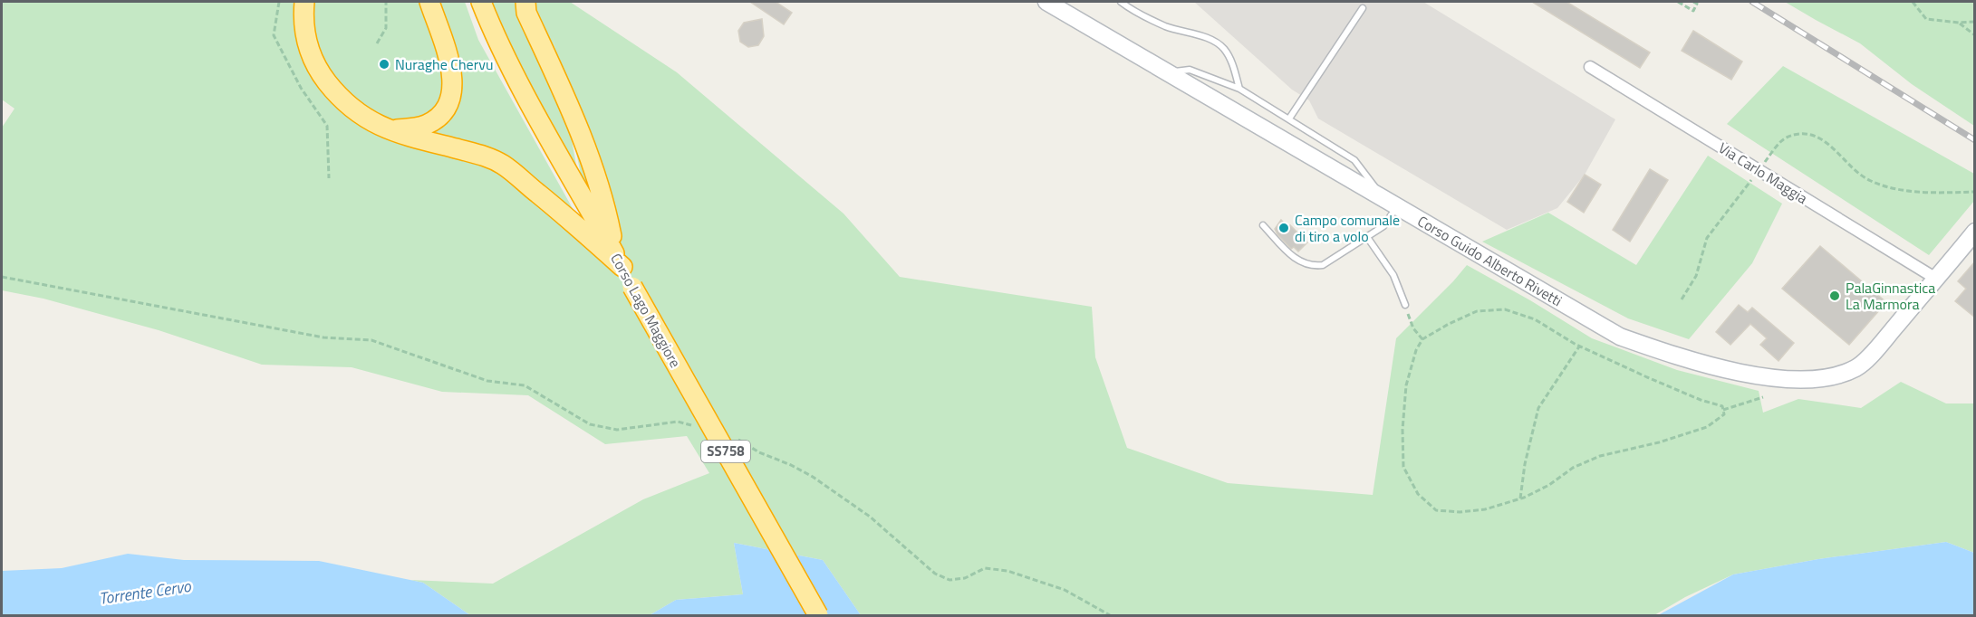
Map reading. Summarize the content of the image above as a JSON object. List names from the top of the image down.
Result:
{
  "streets": {
    "highway": ["Corso Lago Maggiore", "SS758"],
    "main road": ["Corso Guido Alberto Rivetti"],
    "street": ["Via Carlo Maggia"]
  },
  "crossings": [
    ["Via Carlo Maggia", "Corso Guido Alberto Rivetti"]
  ],
  "water": ["Torrente Cervo"],
  "places": ["Nuraghe Chervu", "Campo comunale di tiro a volo", "PalaGinnastica La Marmora"]
}
